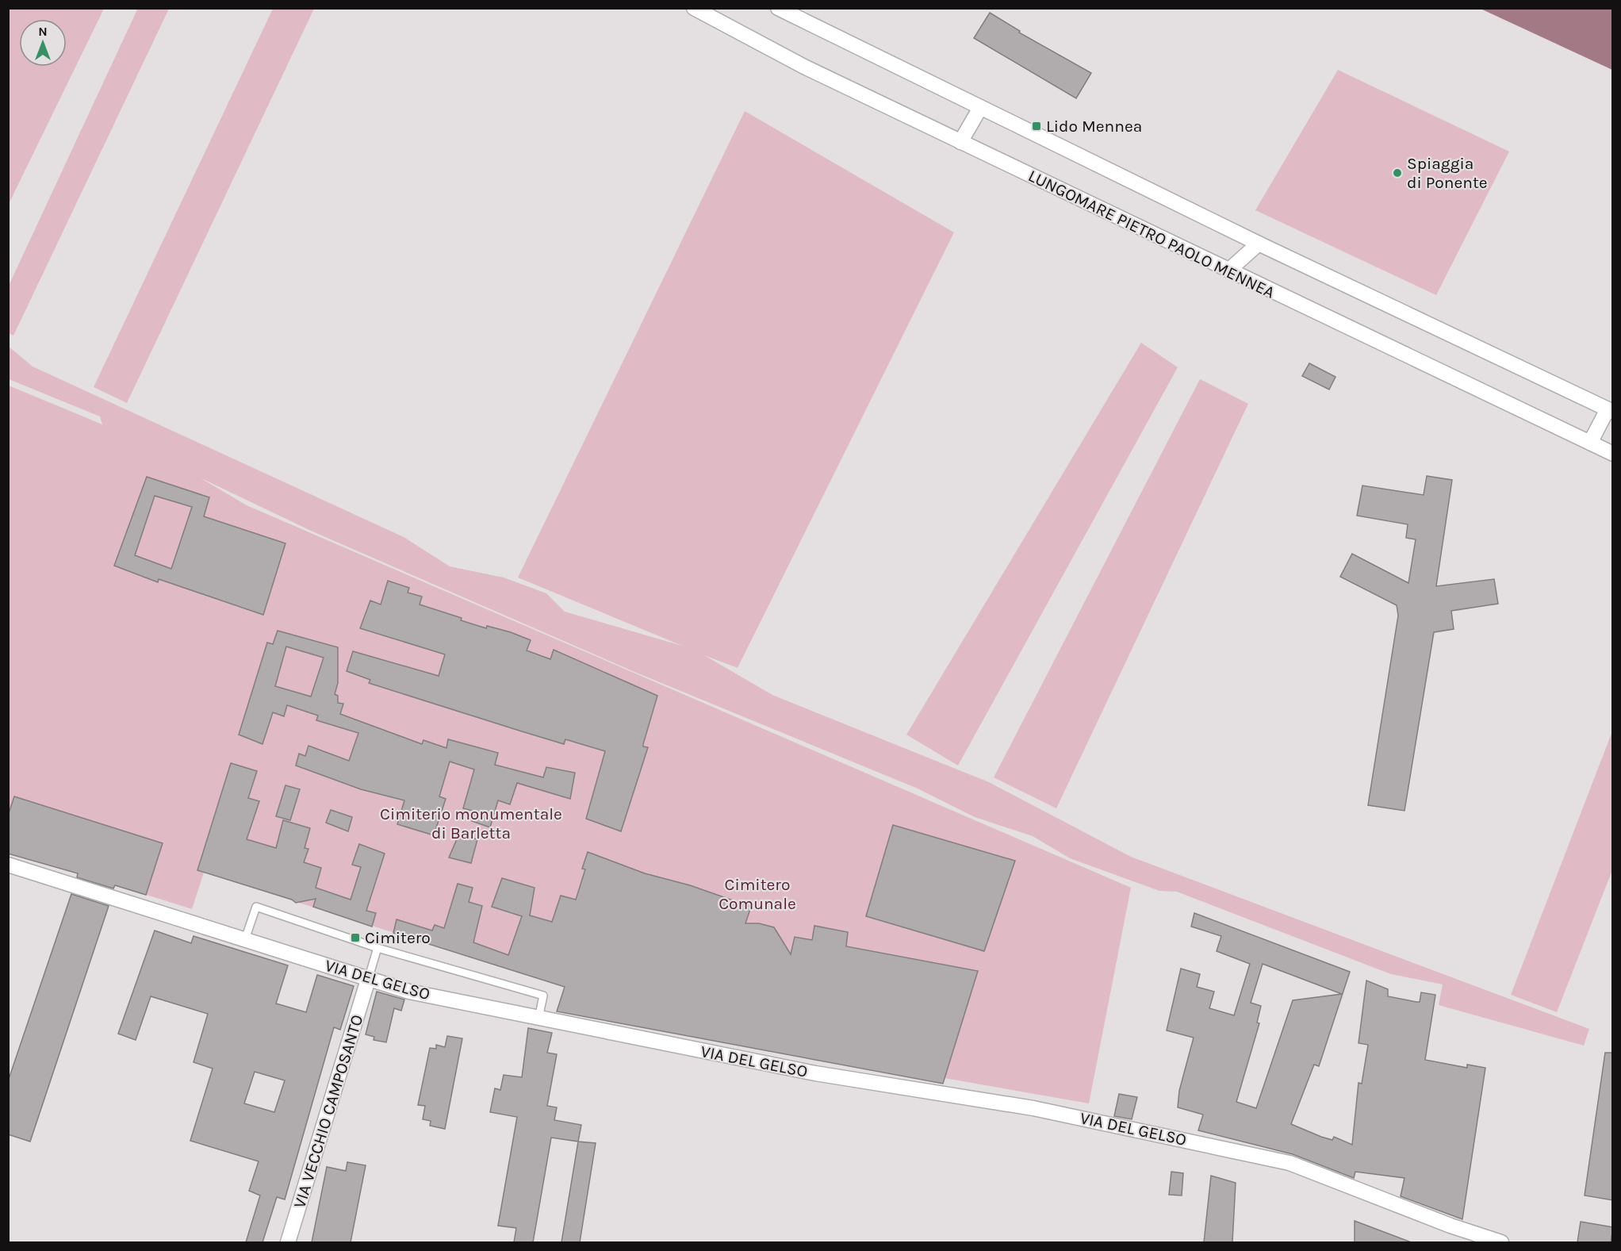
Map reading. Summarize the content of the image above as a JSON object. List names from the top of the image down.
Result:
{
  "streets": {
    "street": ["LUNGOMARE PIETRO PAOLO MENNEA", "VIA DEL GELSO", "VIA VECCHIO CAMPOSANTO"]
  },
  "crossings": [
    ["VIA DEL GELSO", "VIA VECCHIO CAMPOSANTO"]
  ],
  "parks": ["Cimiterio monumentale di Barletta", "Cimitero Comunale"],
  "places": {
    "transit": ["Lido Mennea", "Cimitero"],
    "other": ["Spiaggia di Ponente"]
  },
  "north": "top"
}
